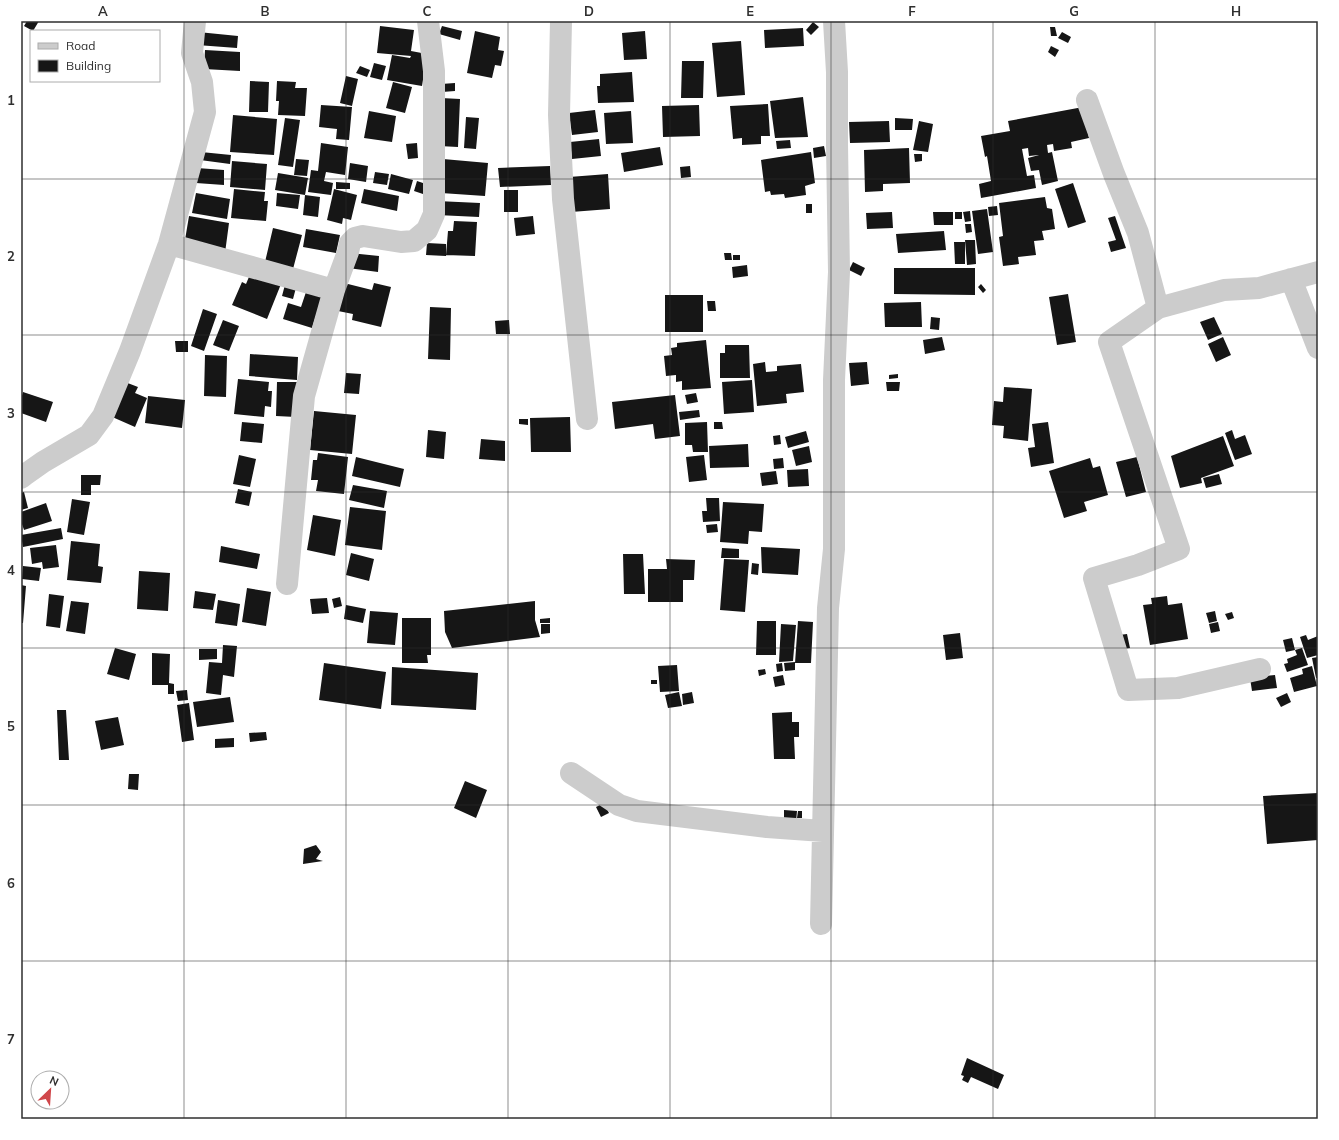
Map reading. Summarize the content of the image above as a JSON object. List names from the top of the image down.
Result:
{
  "legend": ["Road", "Building"],
  "north": "top right",
  "grid": {
    "columns": [
      "A",
      "B",
      "C",
      "D",
      "E",
      "F",
      "G",
      "H"
    ],
    "rows": [
      "1",
      "2",
      "3",
      "4",
      "5",
      "6",
      "7"
    ]
  }
}
